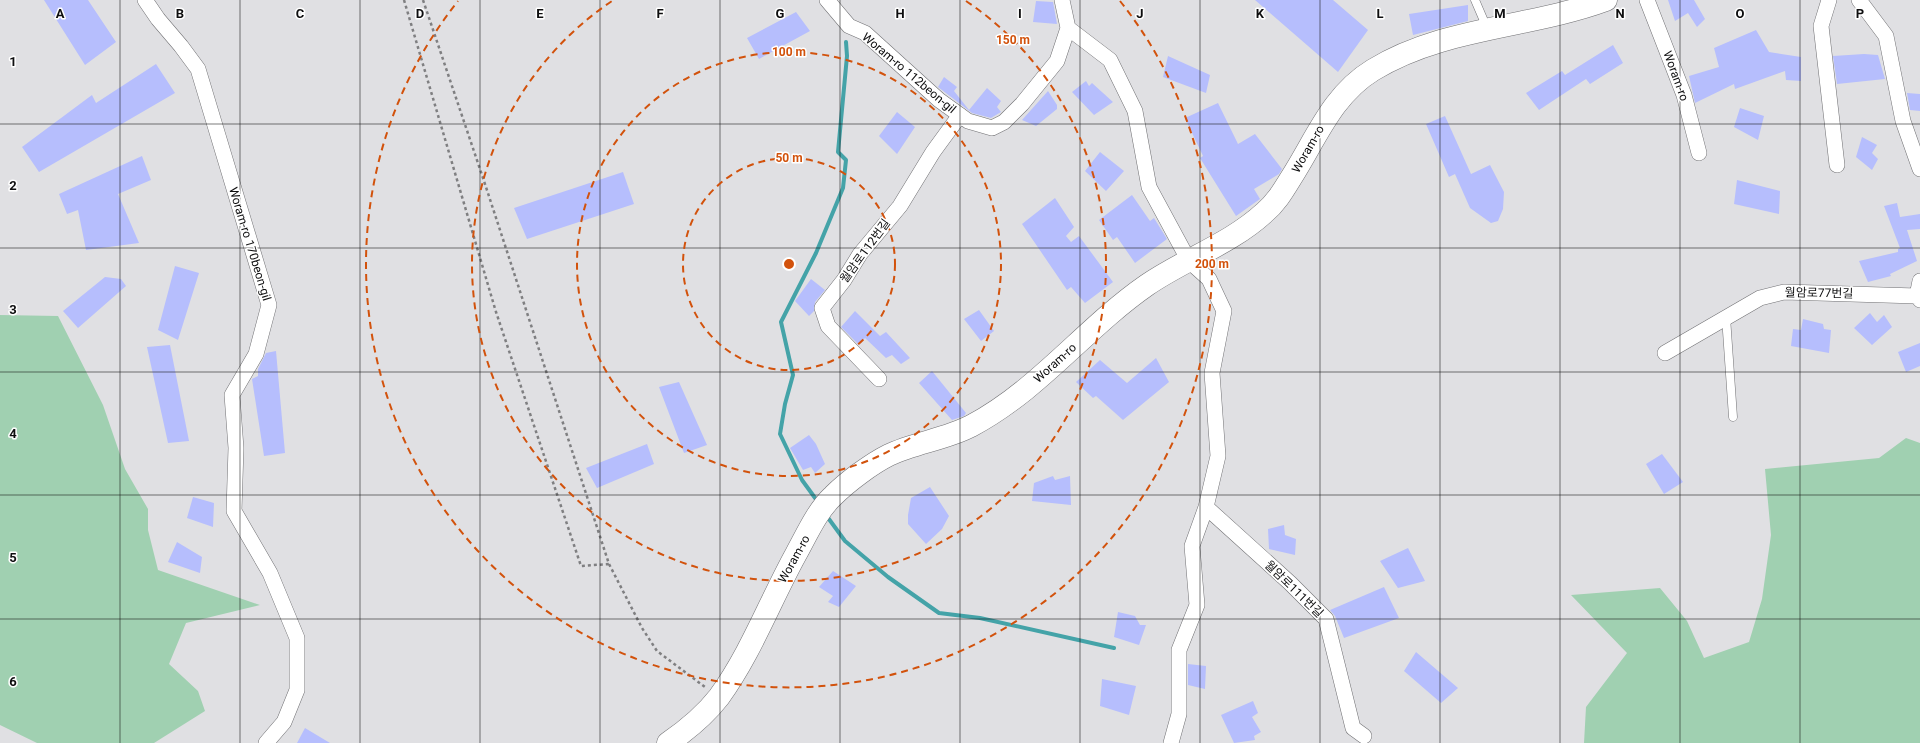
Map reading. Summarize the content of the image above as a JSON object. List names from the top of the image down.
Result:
{
  "streets": {
    "street": [
      "Woram-ro 112beon-gil",
      "Woram-ro",
      "Woram-ro 170beon-gil",
      "월암로112번길",
      "월암로77번길",
      "월암로111번길"
    ]
  },
  "crossings": [
    ["Woram-ro 112beon-gil", "월암로112번길"]
  ],
  "grid": {
    "columns": [
      "A",
      "B",
      "C",
      "D",
      "E",
      "F",
      "G",
      "H",
      "I",
      "J",
      "K",
      "L",
      "M",
      "N",
      "O",
      "P"
    ],
    "rows": [
      "1",
      "2",
      "3",
      "4",
      "5",
      "6"
    ]
  },
  "rings": [
    "150 m",
    "100 m",
    "50 m",
    "200 m"
  ]
}
